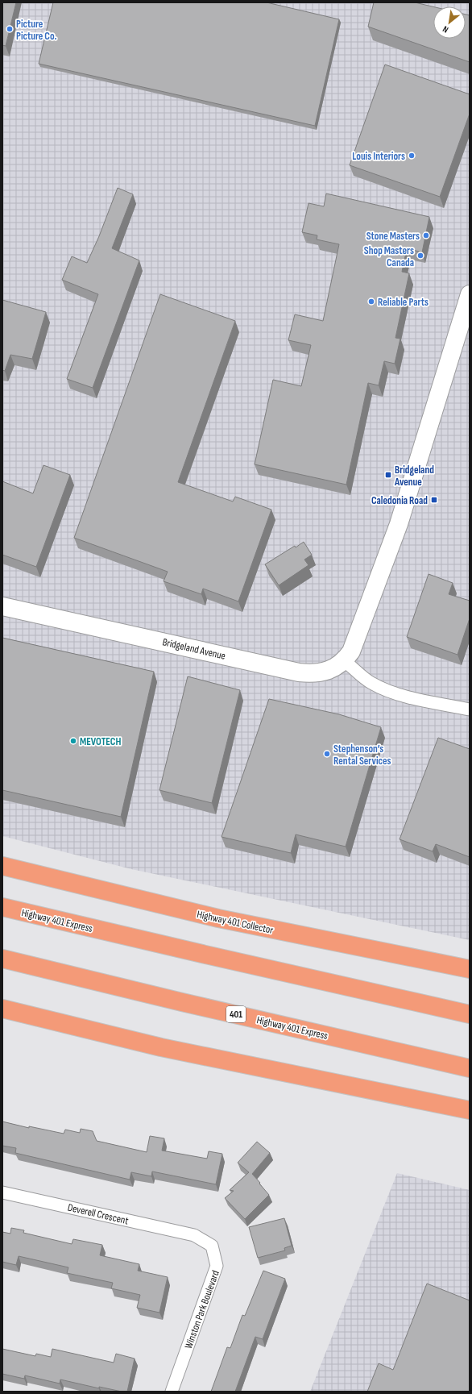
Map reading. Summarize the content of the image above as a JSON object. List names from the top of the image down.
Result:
{
  "streets": {
    "highway": ["Highway 401 Express", "Highway 401 Collector", "401"],
    "street": ["Bridgeland Avenue", "Deverell Crescent", "Winston Park Boulevard"]
  },
  "crossings": [
    ["Deverell Crescent", "Winston Park Boulevard"]
  ],
  "places": {
    "other": [
      "Picture Picture Co.",
      "Louis Interiors",
      "Stone Masters",
      "Shop Masters Canada",
      "Reliable Parts",
      "MEVOTECH",
      "Stephenson’s Rental Services"
    ],
    "transit": ["Bridgeland Avenue", "Caledonia Road"]
  },
  "north": "bottom left"
}
